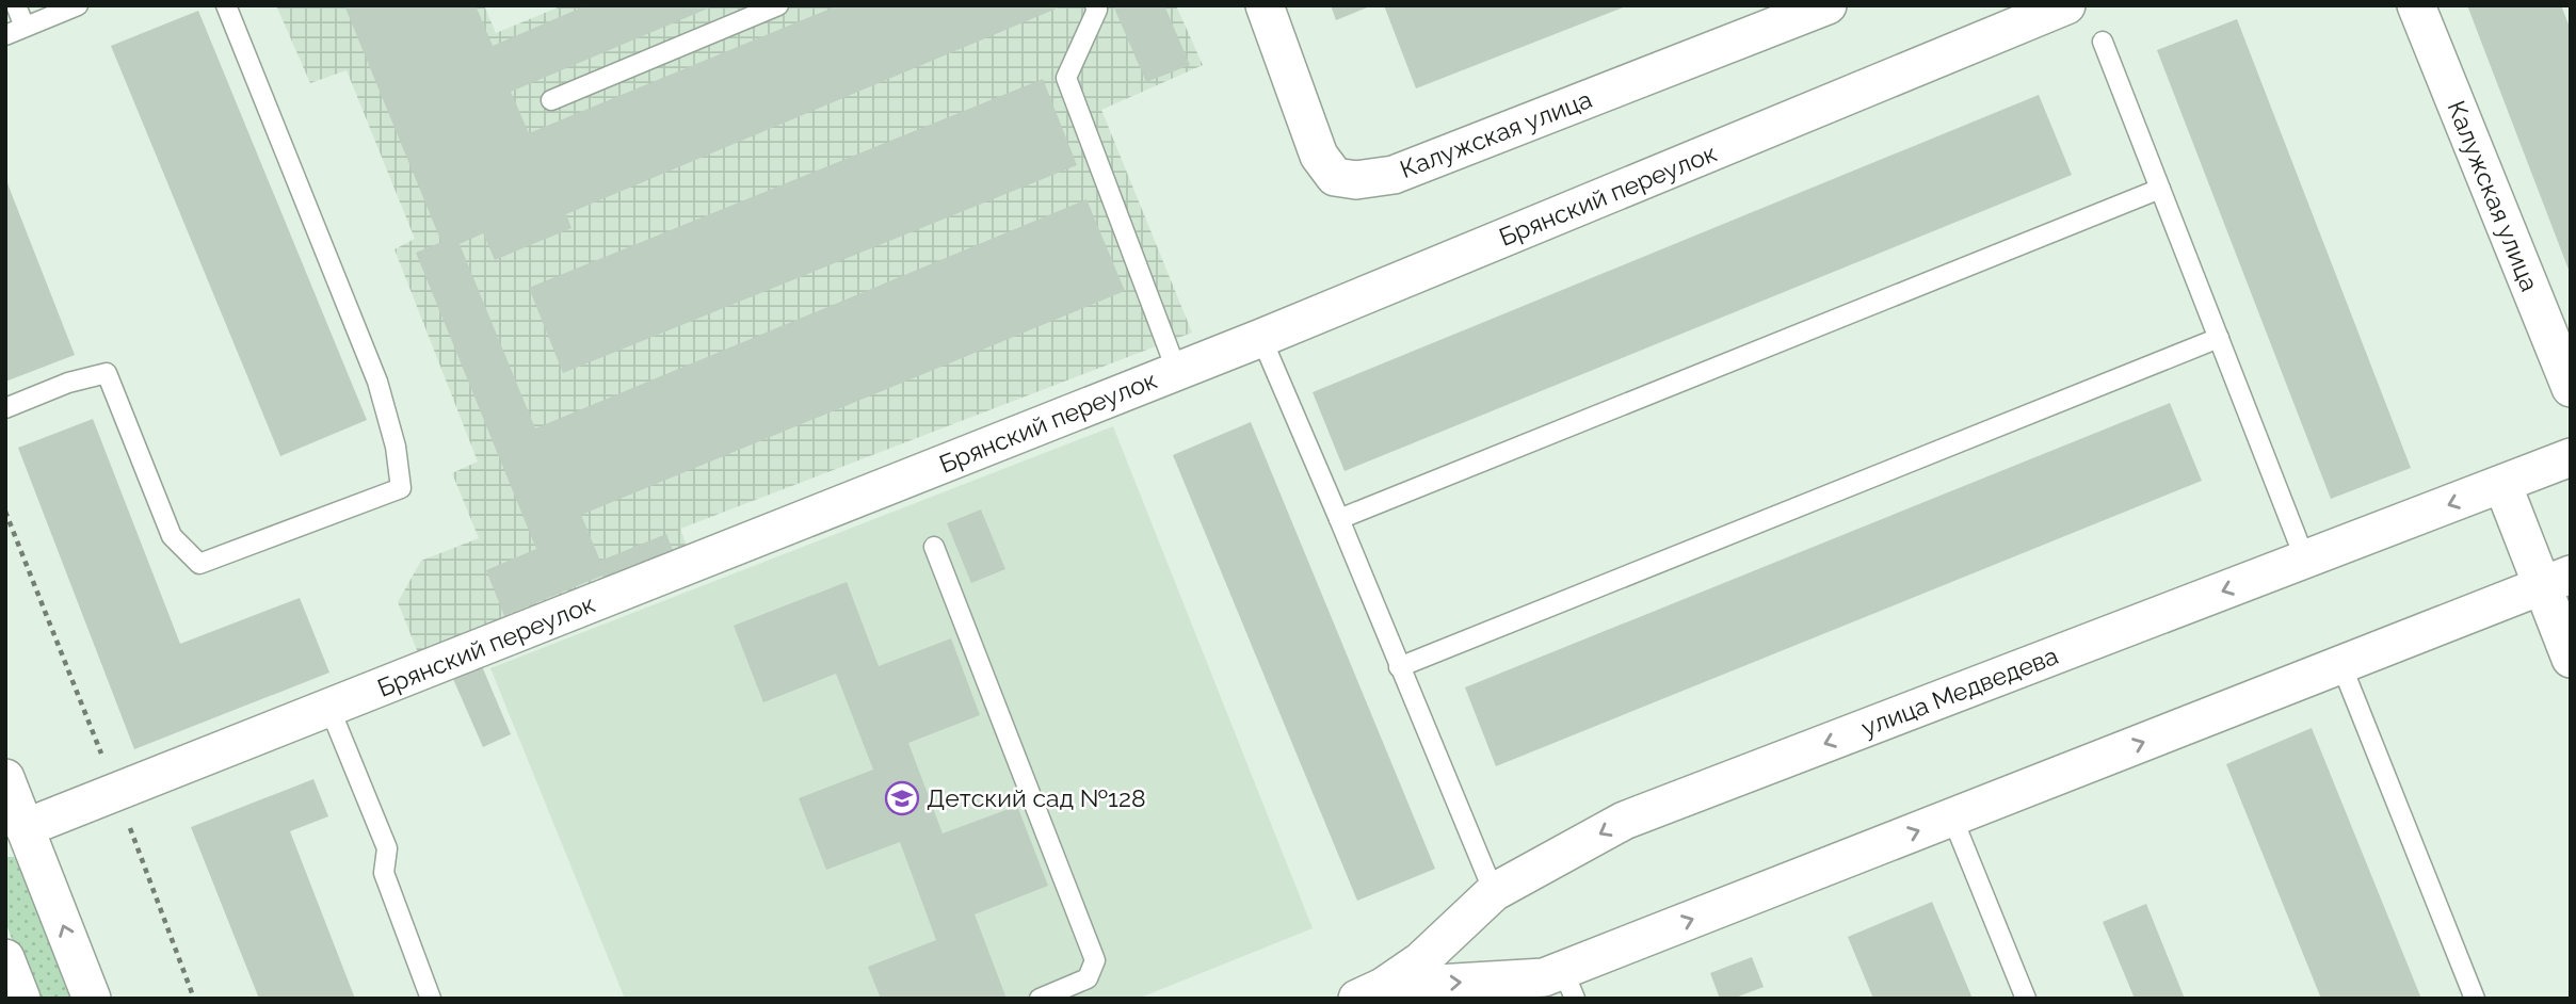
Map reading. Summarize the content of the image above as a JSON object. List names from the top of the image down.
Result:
{
  "streets": {
    "street": ["Калужская улица", "Брянский переулок", "улица Медведева"]
  },
  "places": {
    "school or university": ["Детский сад №128"]
  }
}
